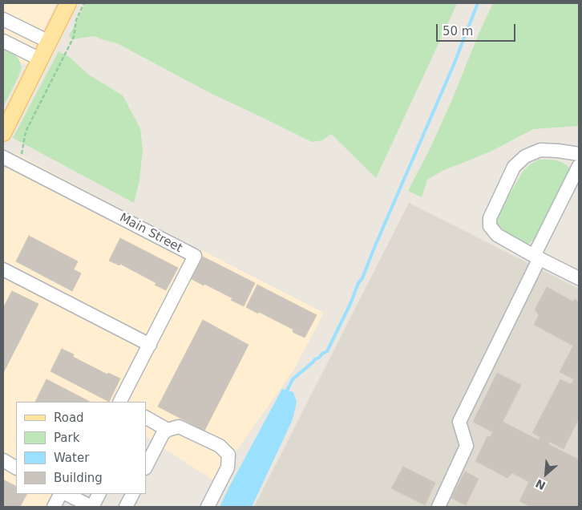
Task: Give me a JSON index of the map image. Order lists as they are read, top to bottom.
{
  "streets": {
    "street": ["Main Street"]
  },
  "legend": [
    "Road",
    "Park",
    "Water",
    "Building"
  ],
  "scale_bar": "50 m",
  "north": "bottom left"
}
